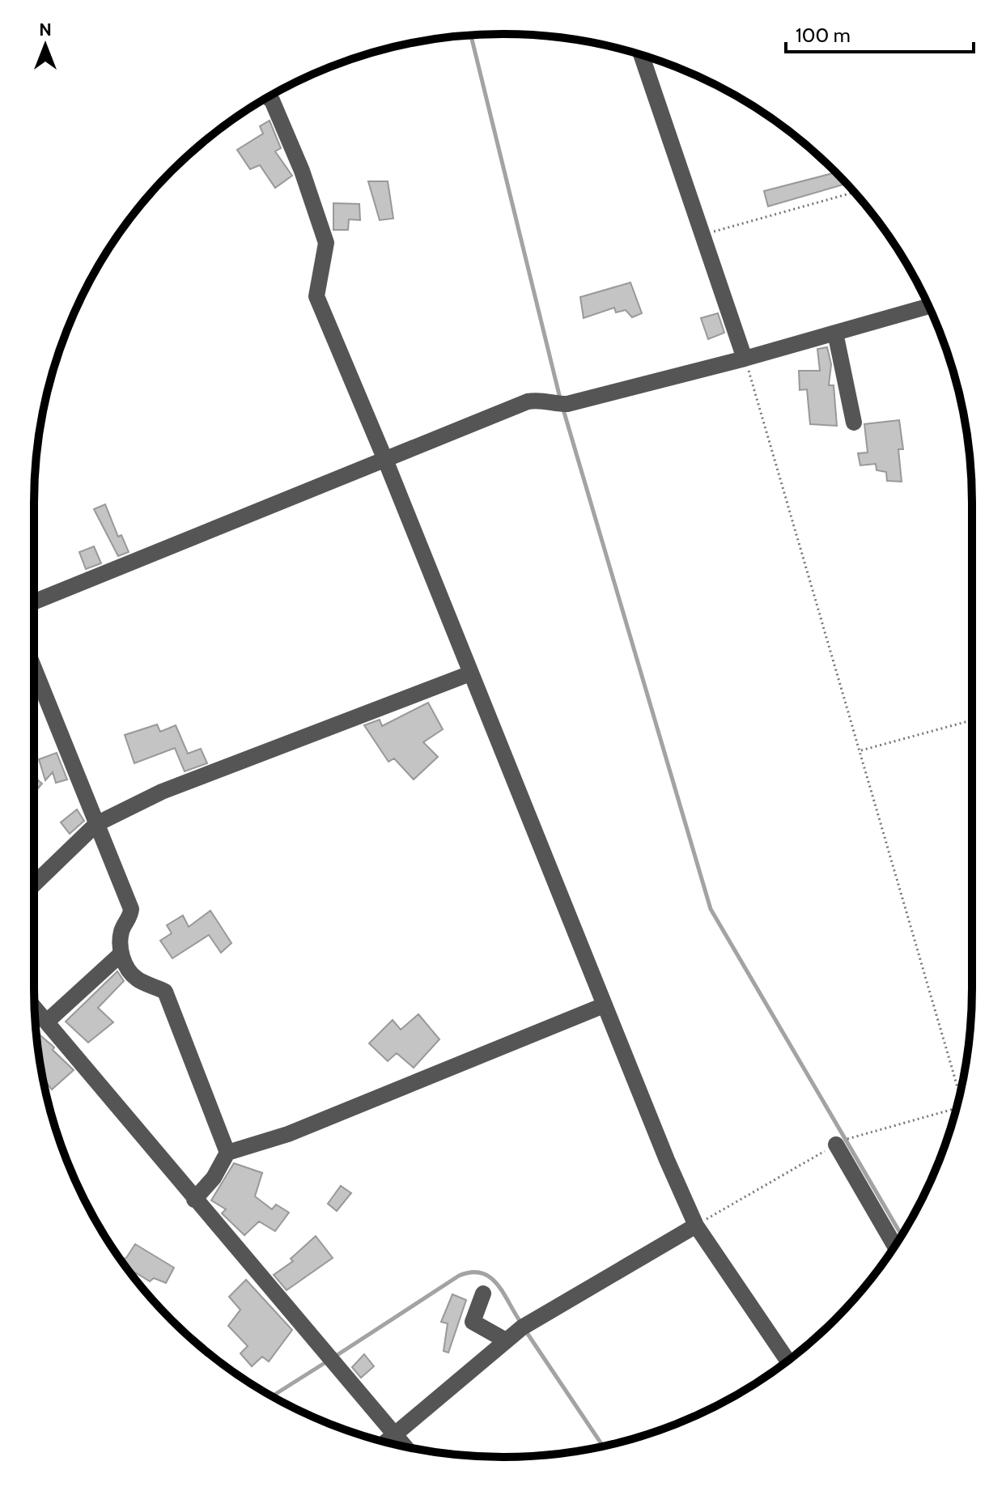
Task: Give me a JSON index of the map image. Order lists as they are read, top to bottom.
{
  "scale_bar": "100 m",
  "north": "top"
}
